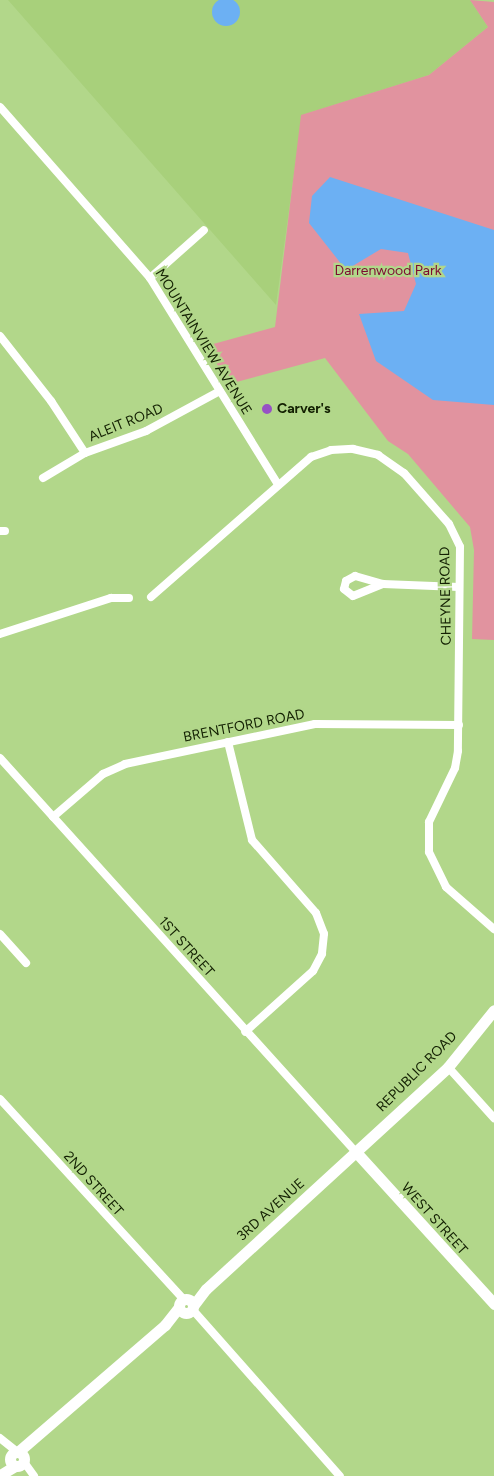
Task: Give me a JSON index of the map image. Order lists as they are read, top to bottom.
{
  "streets": {
    "main road": ["REPUBLIC ROAD", "3RD AVENUE", "WEST STREET"],
    "street": [
      "MOUNTAINVIEW AVENUE",
      "ALEIT ROAD",
      "CHEYNE ROAD",
      "BRENTFORD ROAD",
      "1ST STREET",
      "2ND STREET"
    ]
  },
  "crossings": [
    ["MOUNTAINVIEW AVENUE", "ALEIT ROAD"],
    ["MOUNTAINVIEW AVENUE", "CHEYNE ROAD"],
    ["CHEYNE ROAD", "BRENTFORD ROAD"],
    ["BRENTFORD ROAD", "1ST STREET"],
    ["1ST STREET", "REPUBLIC ROAD"],
    ["1ST STREET", "3RD AVENUE"],
    ["1ST STREET", "WEST STREET"],
    ["REPUBLIC ROAD", "3RD AVENUE"],
    ["REPUBLIC ROAD", "WEST STREET"],
    ["2ND STREET", "3RD AVENUE"],
    ["3RD AVENUE", "WEST STREET"]
  ],
  "parks": ["Darrenwood Park"],
  "places": ["Carver's"]
}
